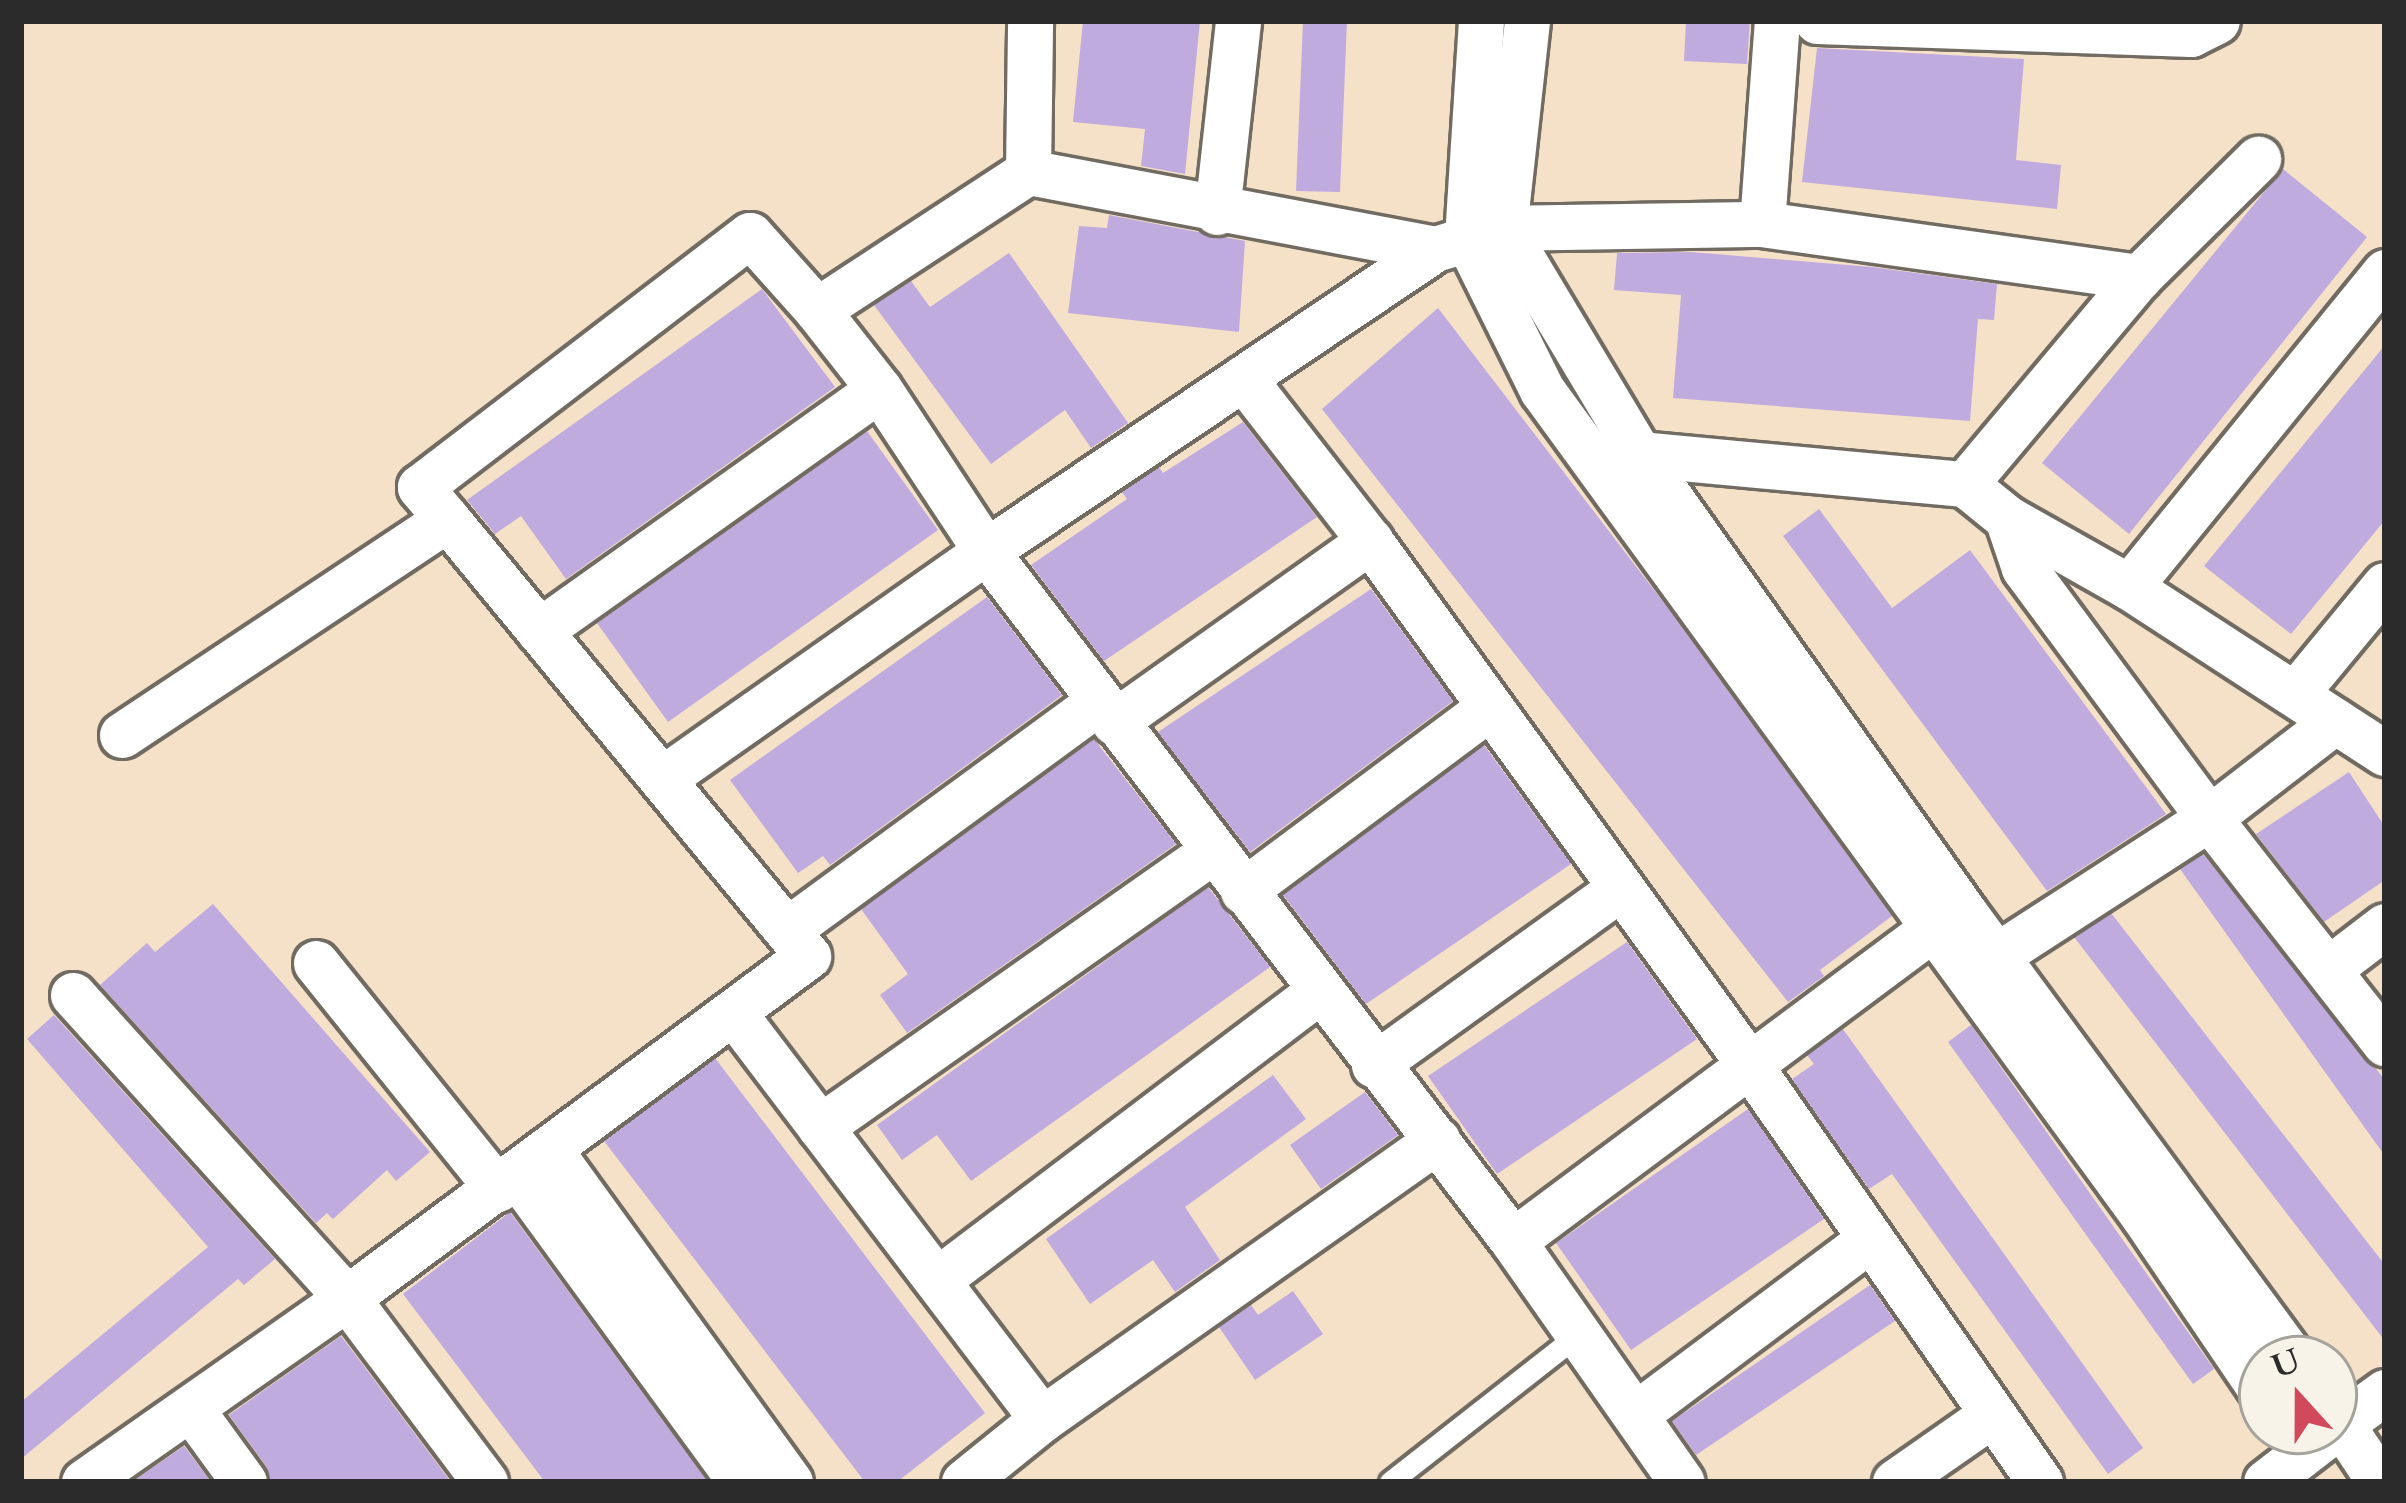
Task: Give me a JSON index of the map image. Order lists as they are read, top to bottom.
{
  "north": "top"
}
